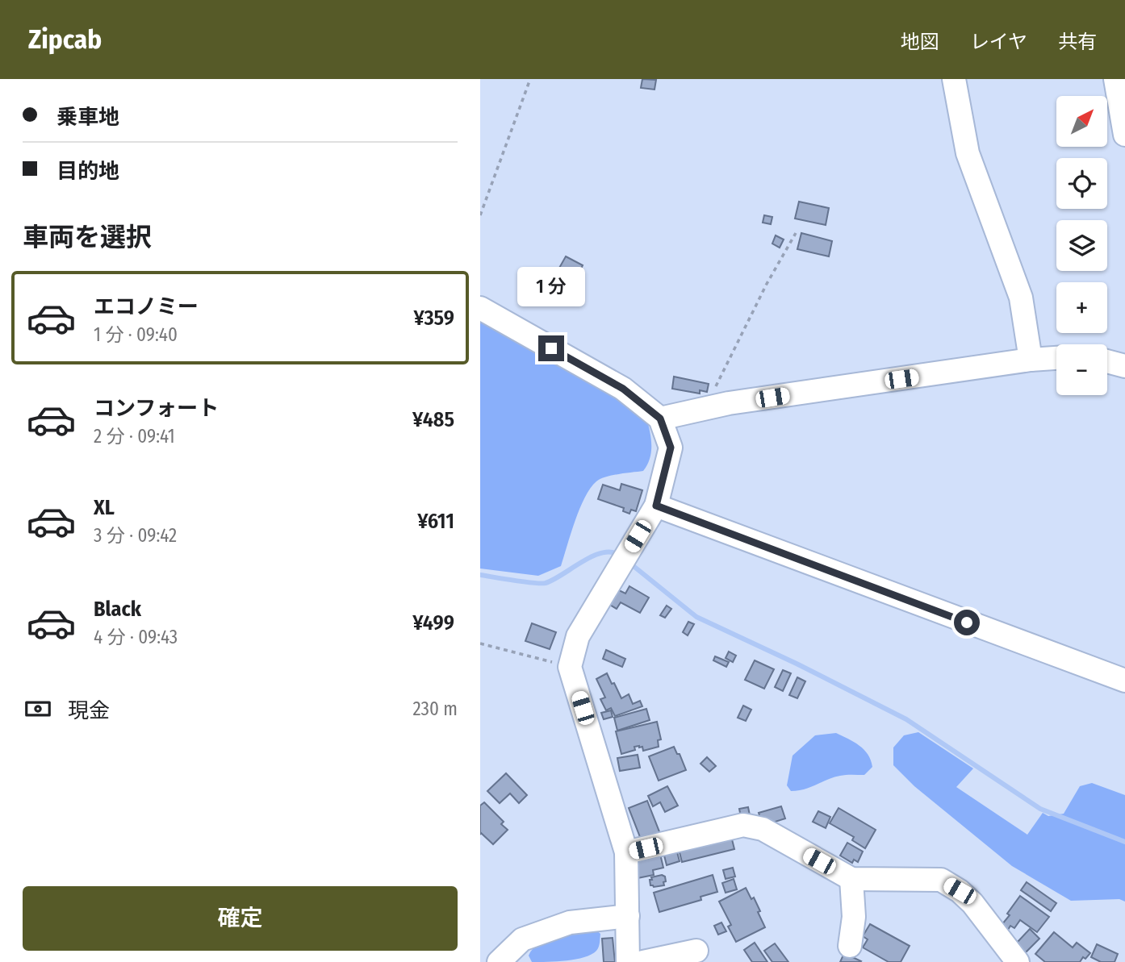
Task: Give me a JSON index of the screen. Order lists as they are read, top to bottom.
{
  "north": "top right",
  "page": {
    "header": "Zipcab",
    "nav": ["地図", "レイヤ", "共有"],
    "banner": ["乗車地", "目的地"],
    "map_buttons": ["+", "−"],
    "heading": "車両を選択",
    "bubble": "1 分",
    "list": [
      {
        "name": "エコノミー",
        "note": "1 分 · 09:40",
        "value": "¥359"
      },
      {
        "name": "コンフォート",
        "note": "2 分 · 09:41",
        "value": "¥485"
      },
      {
        "name": "XL",
        "note": "3 分 · 09:42",
        "value": "¥611"
      },
      {
        "name": "Black",
        "note": "4 分 · 09:43",
        "value": "¥499"
      }
    ],
    "pay": ["現金", "230 m"],
    "buttons": "確定"
  }
}
